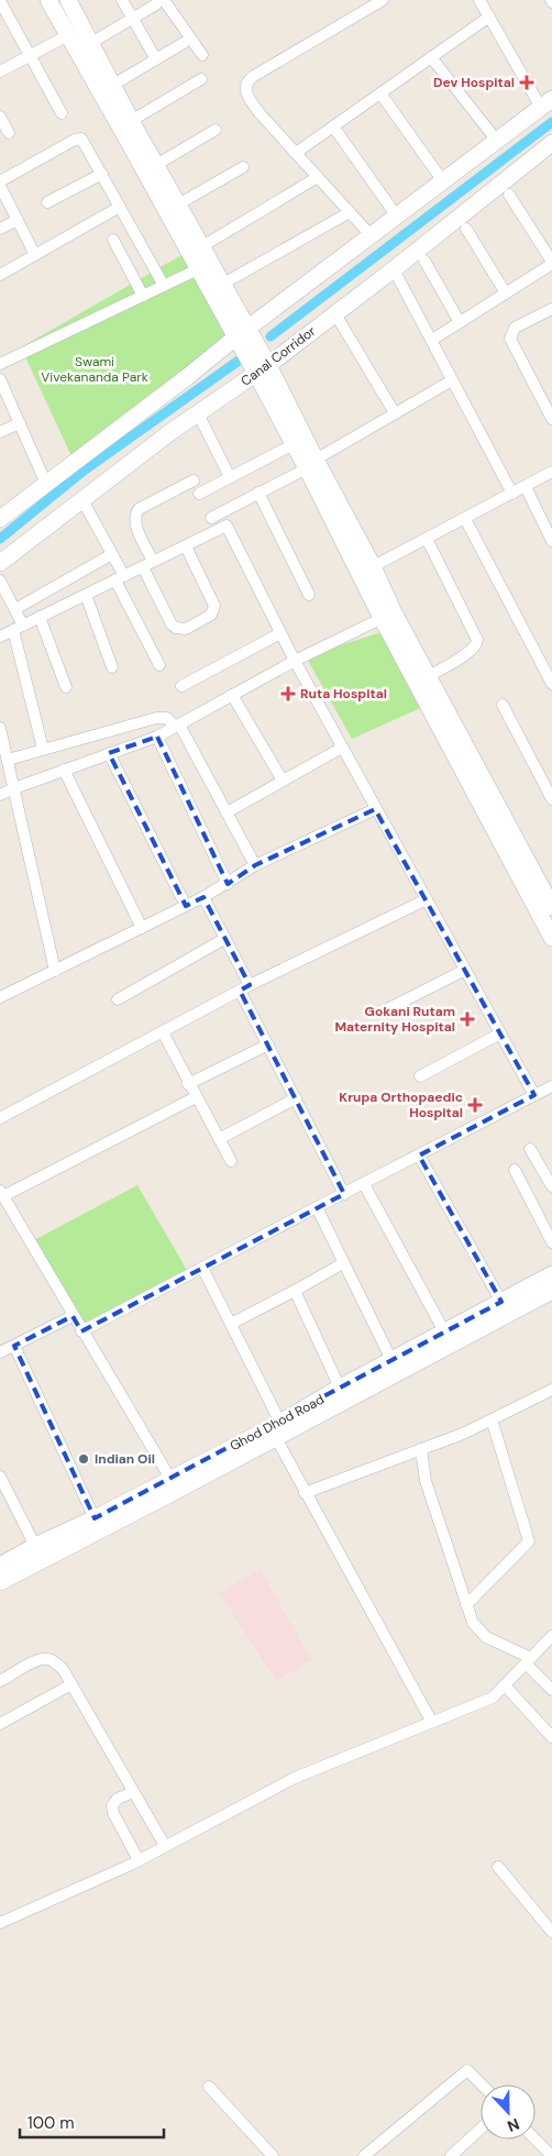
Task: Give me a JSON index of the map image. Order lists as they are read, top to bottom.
{
  "streets": {
    "street": ["Canal Corridor", "Ghod Dhod Road"]
  },
  "parks": ["Swami Vivekananda Park"],
  "places": {
    "health": [
      "Dev Hospital",
      "Ruta Hospital",
      "Gokani Rutam Maternity Hospital",
      "Krupa Orthopaedic Hospital"
    ],
    "other": ["Indian Oil"]
  },
  "scale_bar": "100 m",
  "north": "bottom"
}
